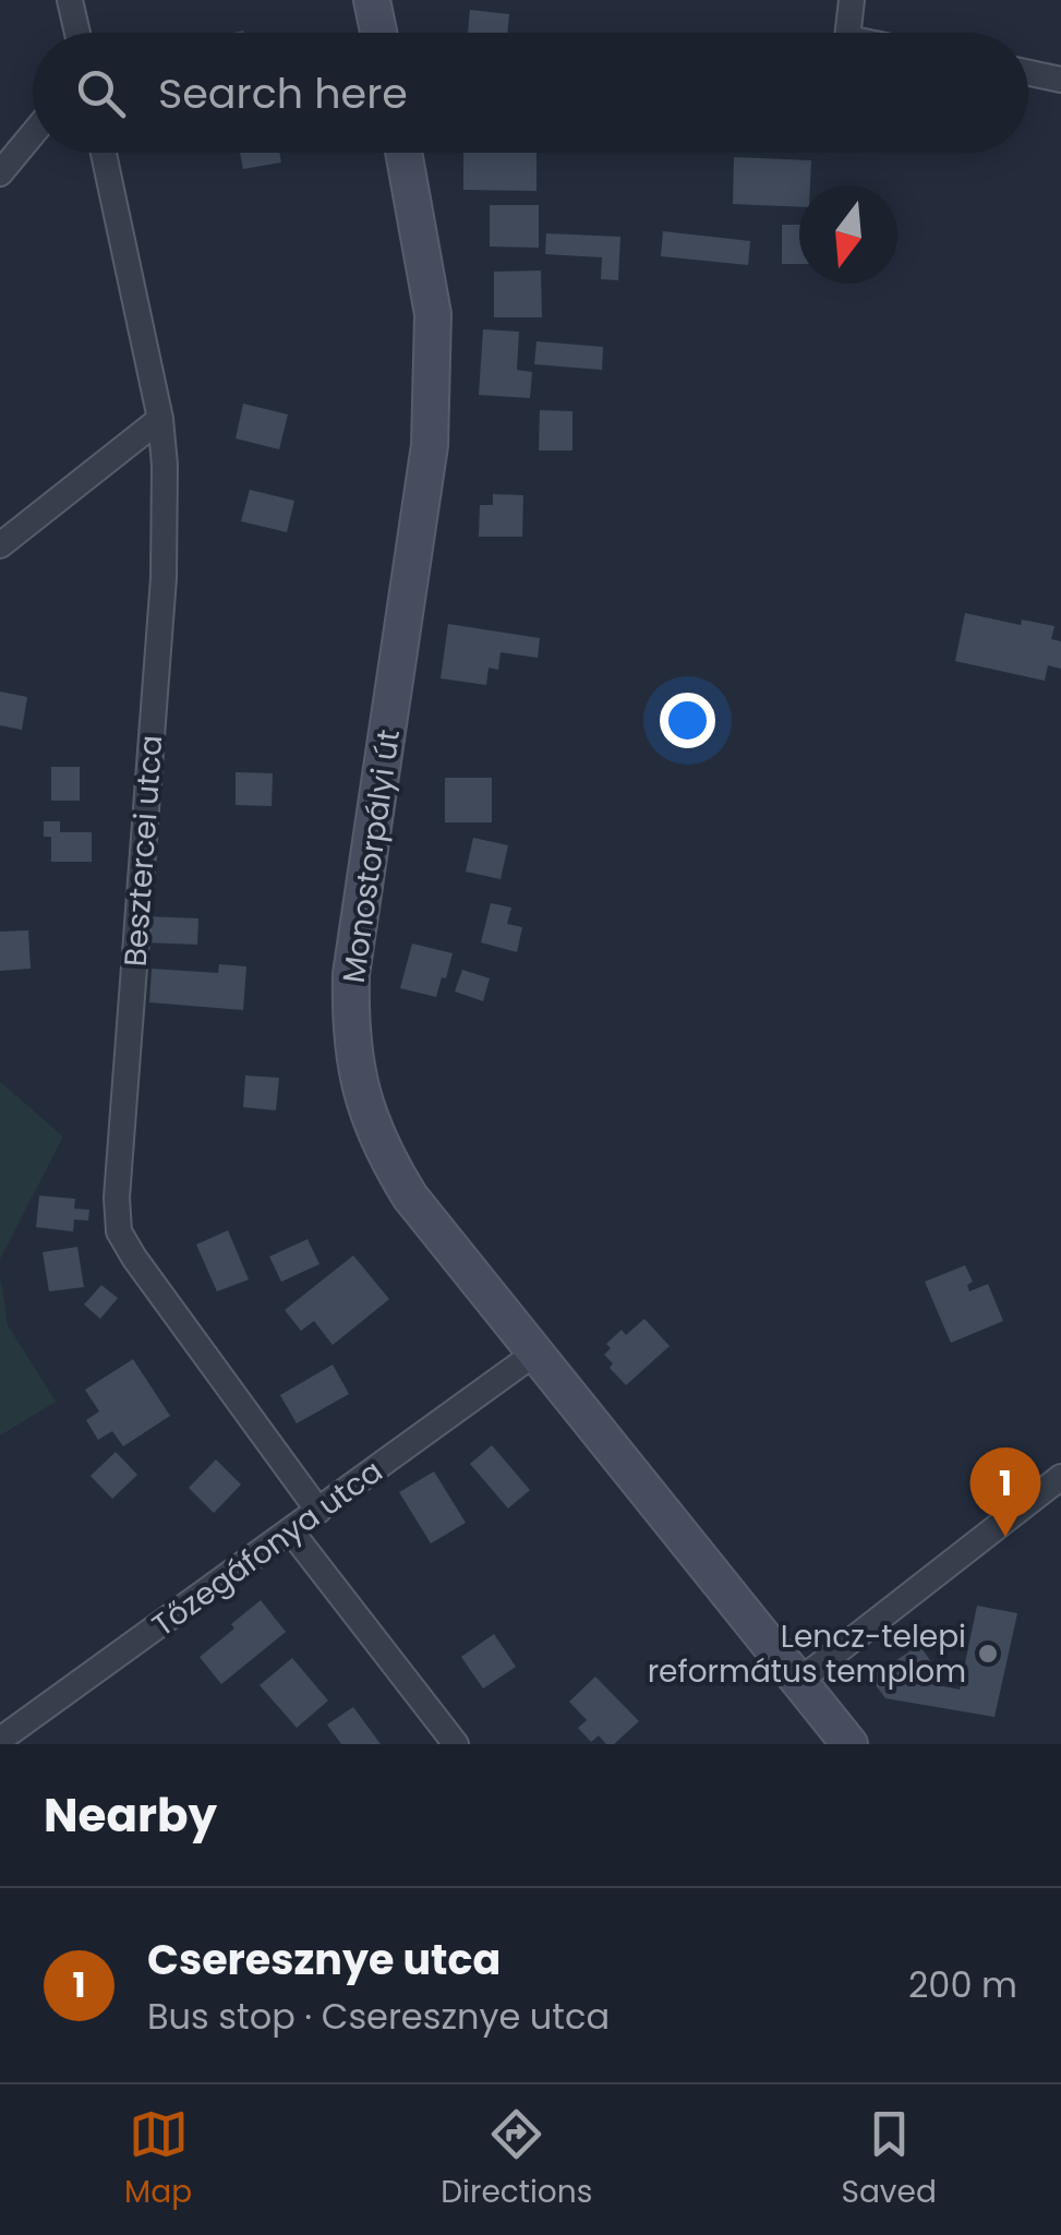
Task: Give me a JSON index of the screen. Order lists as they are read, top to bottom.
{
  "streets": {
    "street": ["Besztercei utca", "Monostorpályi út", "Tőzegáfonya utca"]
  },
  "crossings": [
    ["Besztercei utca", "Tőzegáfonya utca"],
    ["Monostorpályi út", "Tőzegáfonya utca"]
  ],
  "places": ["Lencz-telepi református templom"],
  "north": "bottom",
  "page": {
    "search": "Search here",
    "pins": "1",
    "heading": "Nearby",
    "list": [
      {
        "mark": "1",
        "name": "Cseresznye utca",
        "note": "Bus stop · Cseresznye utca",
        "value": "200 m"
      }
    ],
    "nav": ["Map", "Directions", "Saved"]
  }
}
